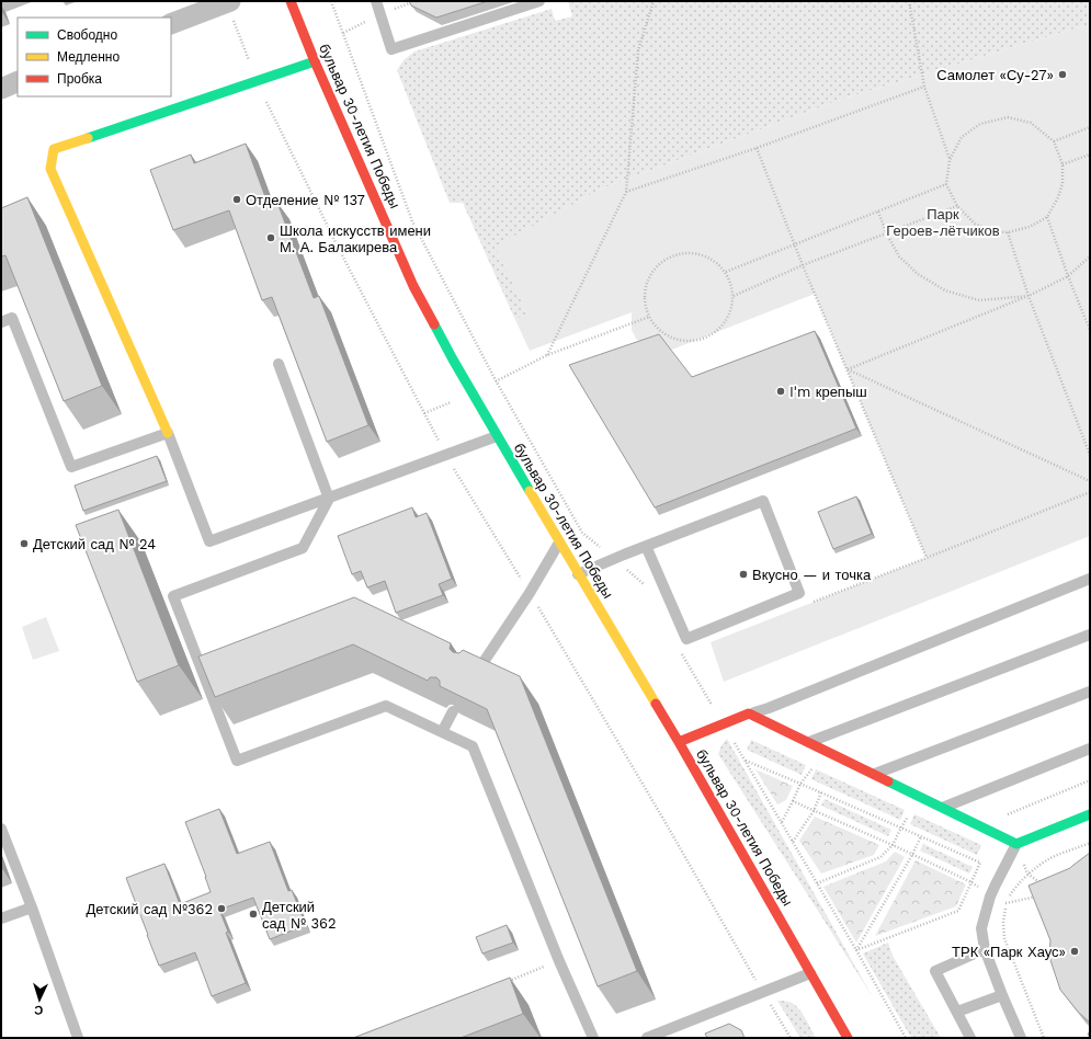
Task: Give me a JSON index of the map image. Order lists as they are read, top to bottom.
{
  "streets": {
    "main road": ["бульвар 30-летия Победы"]
  },
  "parks": ["Парк Героев-лётчиков"],
  "places": [
    "Самолет «Су-27»",
    "Отделение № 137",
    "Школа искусств имени М. А. Балакирева",
    "I'm крепыш",
    "Детский сад № 24",
    "Вкусно — и точка",
    "Детский сад №362",
    "Детский сад № 362",
    "ТРК «Парк Хаус»"
  ],
  "legend": ["Свободно", "Медленно", "Пробка"],
  "north": "bottom"
}
